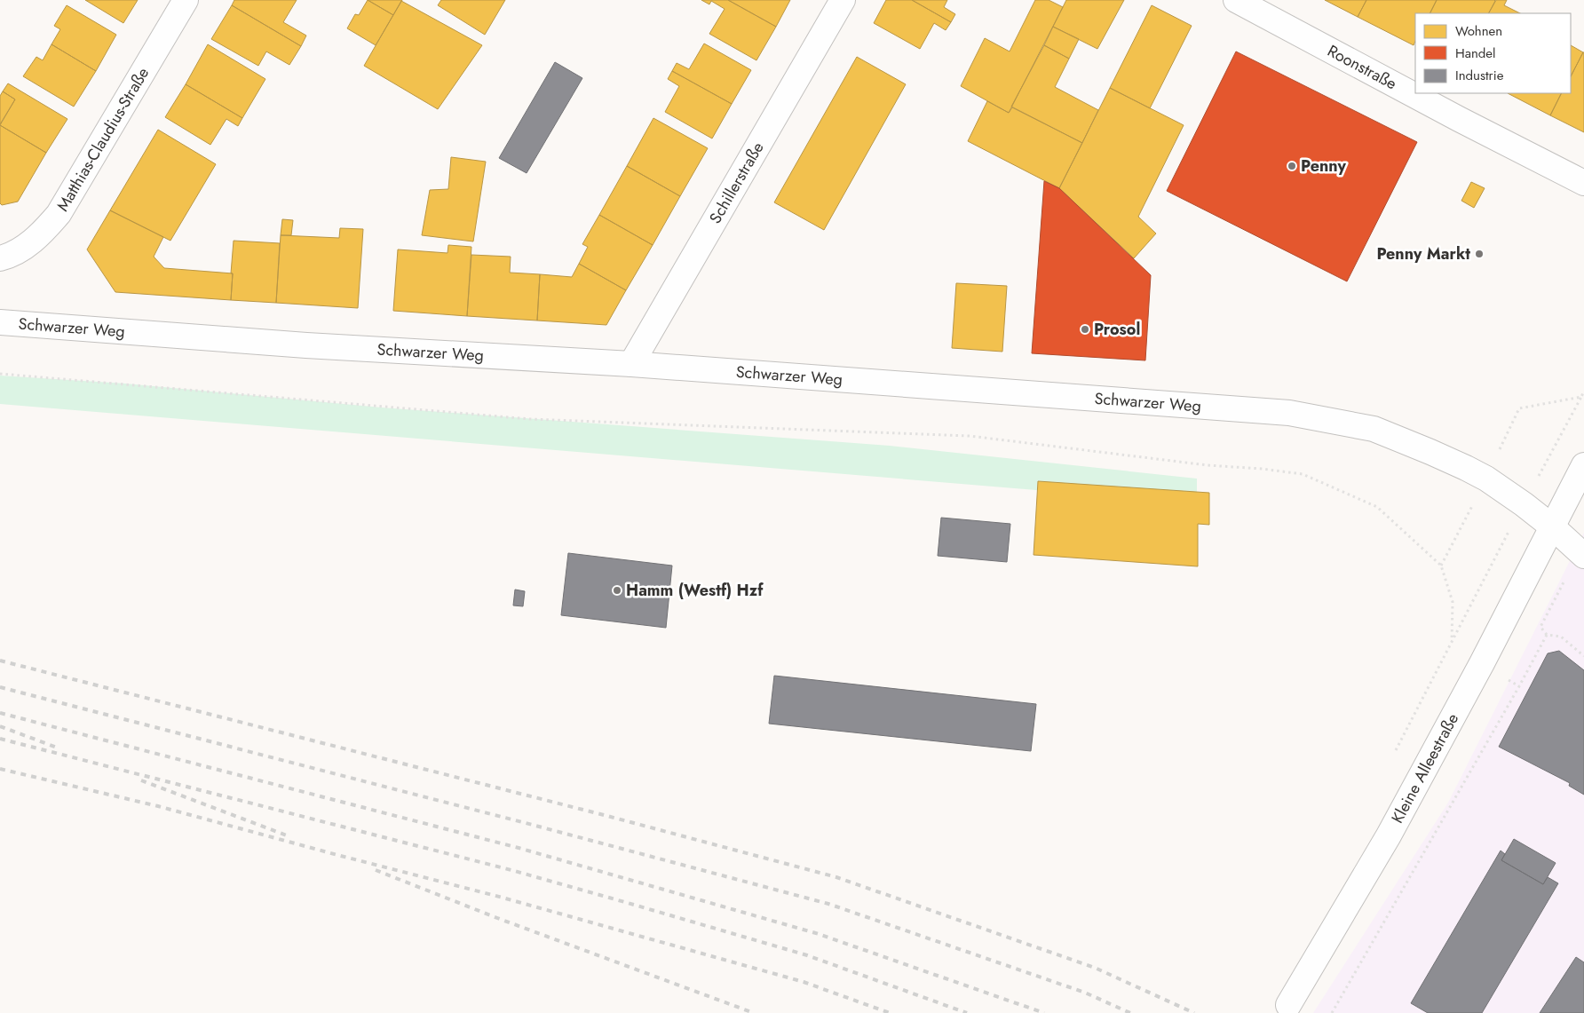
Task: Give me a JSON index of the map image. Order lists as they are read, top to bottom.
{
  "streets": {
    "street": [
      "Roonstraße",
      "Matthias-Claudius-Straße",
      "Schillerstraße",
      "Schwarzer Weg",
      "Kleine Alleestraße"
    ]
  },
  "crossings": [
    ["Schillerstraße", "Schwarzer Weg"],
    ["Schwarzer Weg", "Kleine Alleestraße"]
  ],
  "places": [
    "Penny",
    "Penny Markt",
    "Prosol",
    "Hamm (Westf) Hzf"
  ],
  "legend": ["Wohnen", "Handel", "Industrie"]
}
